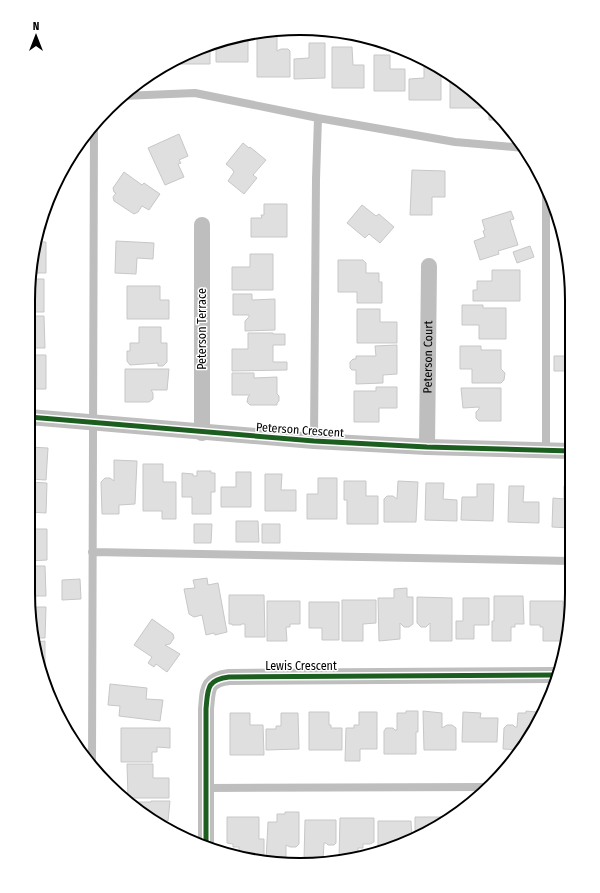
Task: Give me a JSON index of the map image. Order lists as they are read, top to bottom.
{
  "streets": {
    "street": [
      "Peterson Terrace",
      "Peterson Court",
      "Peterson Crescent",
      "Lewis Crescent"
    ]
  },
  "crossings": [
    ["Peterson Terrace", "Peterson Crescent"],
    ["Peterson Court", "Peterson Crescent"]
  ],
  "north": "top"
}
